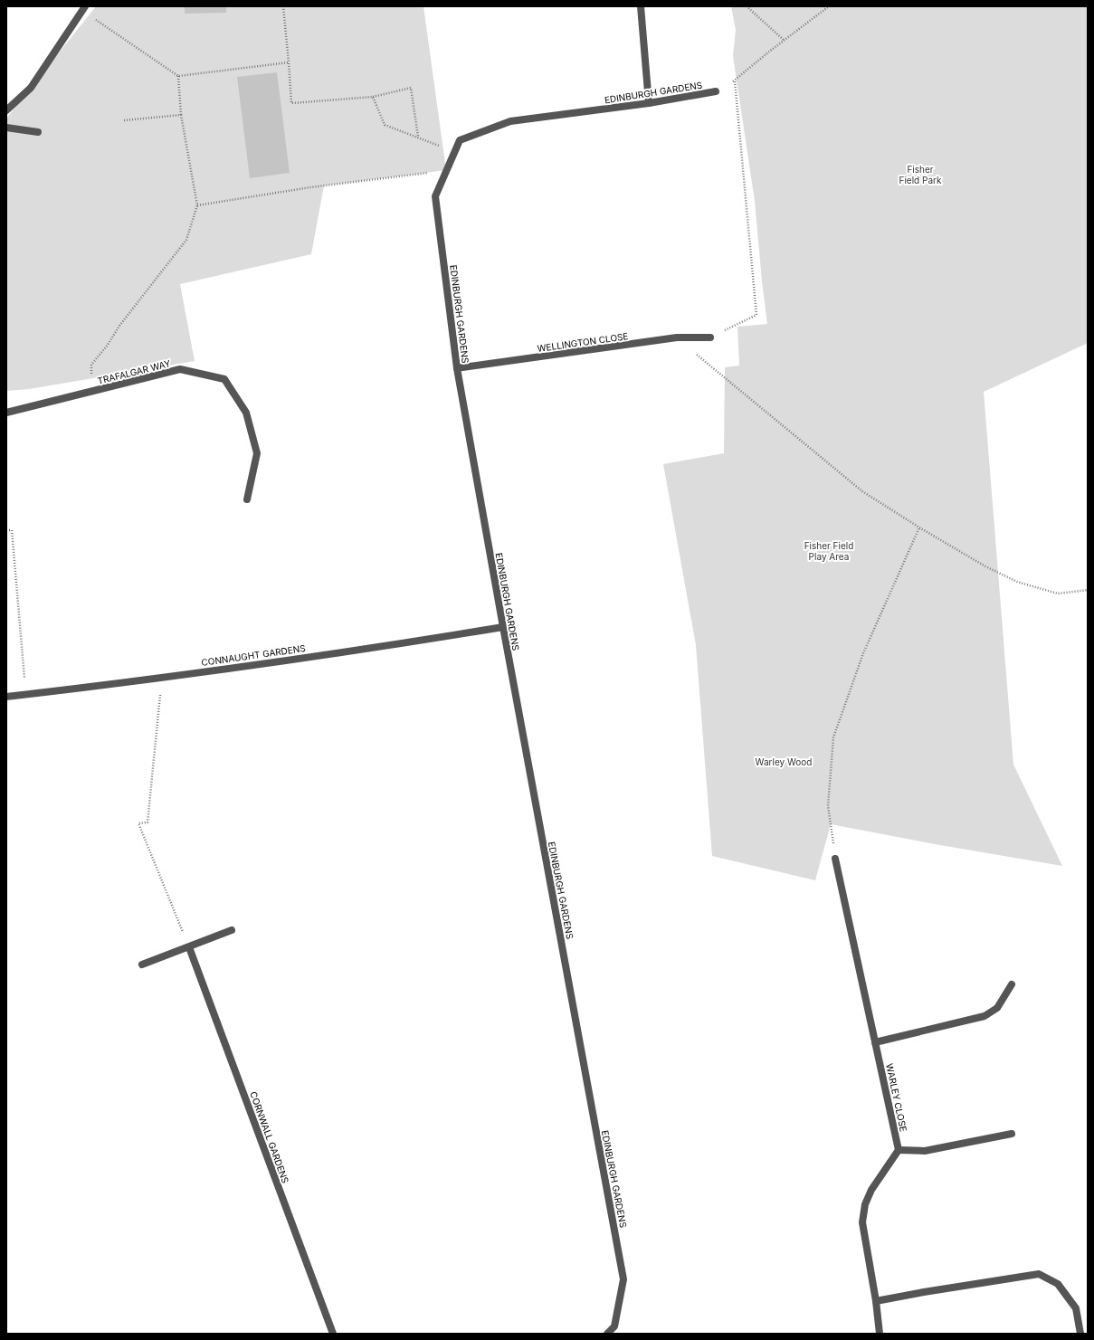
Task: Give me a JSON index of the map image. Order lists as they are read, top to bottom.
{
  "streets": {
    "street": [
      "EDINBURGH GARDENS",
      "WELLINGTON CLOSE",
      "TRAFALGAR WAY",
      "CONNAUGHT GARDENS",
      "WARLEY CLOSE",
      "CORNWALL GARDENS"
    ]
  },
  "crossings": [
    ["EDINBURGH GARDENS", "WELLINGTON CLOSE"],
    ["EDINBURGH GARDENS", "CONNAUGHT GARDENS"]
  ],
  "parks": ["Fisher Field Park", "Fisher Field Play Area", "Warley Wood"]
}
